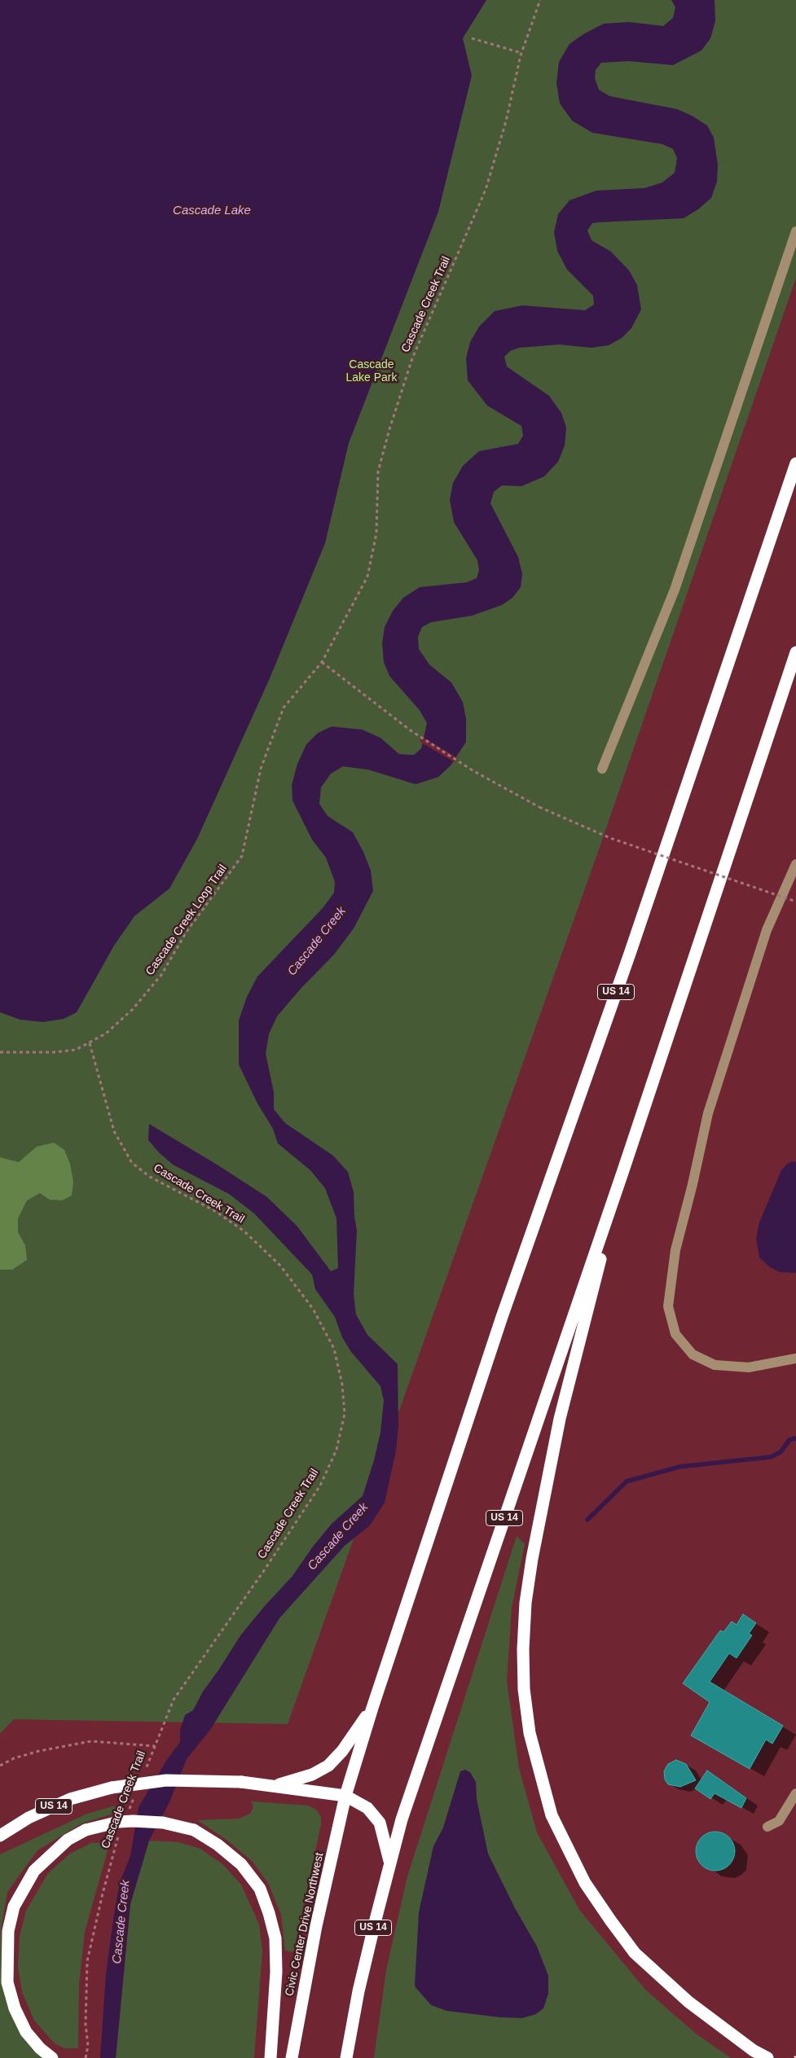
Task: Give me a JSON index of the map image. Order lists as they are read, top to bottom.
{
  "streets": {
    "highway": ["US 14", "Civic Center Drive Northwest"],
    "path": ["Cascade Creek Trail", "Cascade Creek Loop Trail"]
  },
  "crossings": [
    ["Cascade Creek Trail", "Cascade Creek Loop Trail"],
    ["US 14", "Civic Center Drive Northwest"]
  ],
  "water": ["Cascade Lake", "Cascade Creek"],
  "parks": ["Cascade Lake Park"]
}
